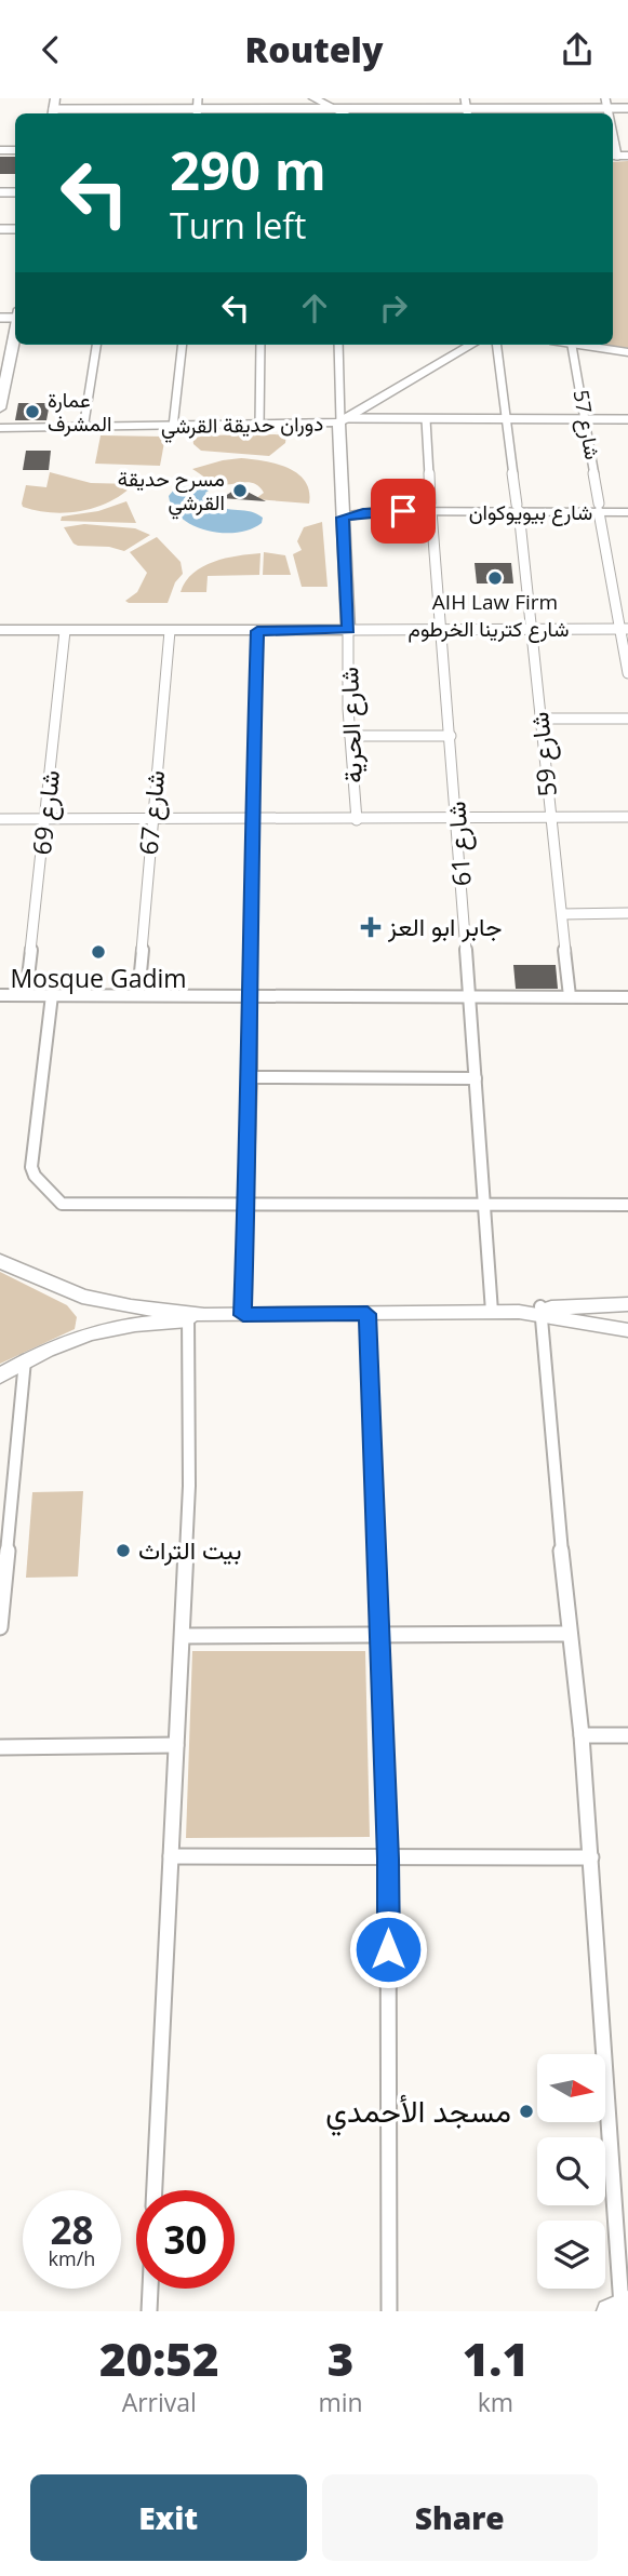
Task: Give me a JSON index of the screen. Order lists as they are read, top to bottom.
{
  "streets": {
    "main road": ["دوران حديقة القرشي", "شارع بيويوكوان"],
    "street": [
      "شارع 57",
      "شارع كترينا الخرطوم",
      "شارع الحرية",
      "شارع 59",
      "شارع 69",
      "شارع 67",
      "شارع 61"
    ]
  },
  "crossings": [
    ["دوران حديقة القرشي", "شارع بيويوكوان"],
    ["دوران حديقة القرشي", "شارع كترينا الخرطوم"],
    ["دوران حديقة القرشي", "شارع الحرية"],
    ["شارع 57", "شارع بيويوكوان"],
    ["شارع 57", "شارع كترينا الخرطوم"],
    ["شارع بيويوكوان", "شارع 59"],
    ["شارع بيويوكوان", "شارع 61"],
    ["شارع كترينا الخرطوم", "شارع الحرية"],
    ["شارع كترينا الخرطوم", "شارع 59"],
    ["شارع كترينا الخرطوم", "شارع 61"]
  ],
  "places": {
    "other": [
      "عمارة المشرف",
      "مسرح حديقة القرشي",
      "AIH Law Firm",
      "Mosque Gadim",
      "بيت التراث",
      "مسجد الأحمدي"
    ],
    "health": ["جابر ابو العز"]
  },
  "north": "right",
  "page": {
    "header": "Routely",
    "turn": ["290 m", "Turn left"],
    "speed": "28 km/h",
    "limit": "30",
    "eta": [
      "20:52",
      "Arrival",
      "3",
      "min",
      "1.1",
      "km"
    ],
    "buttons": ["Exit", "Share"]
  }
}
